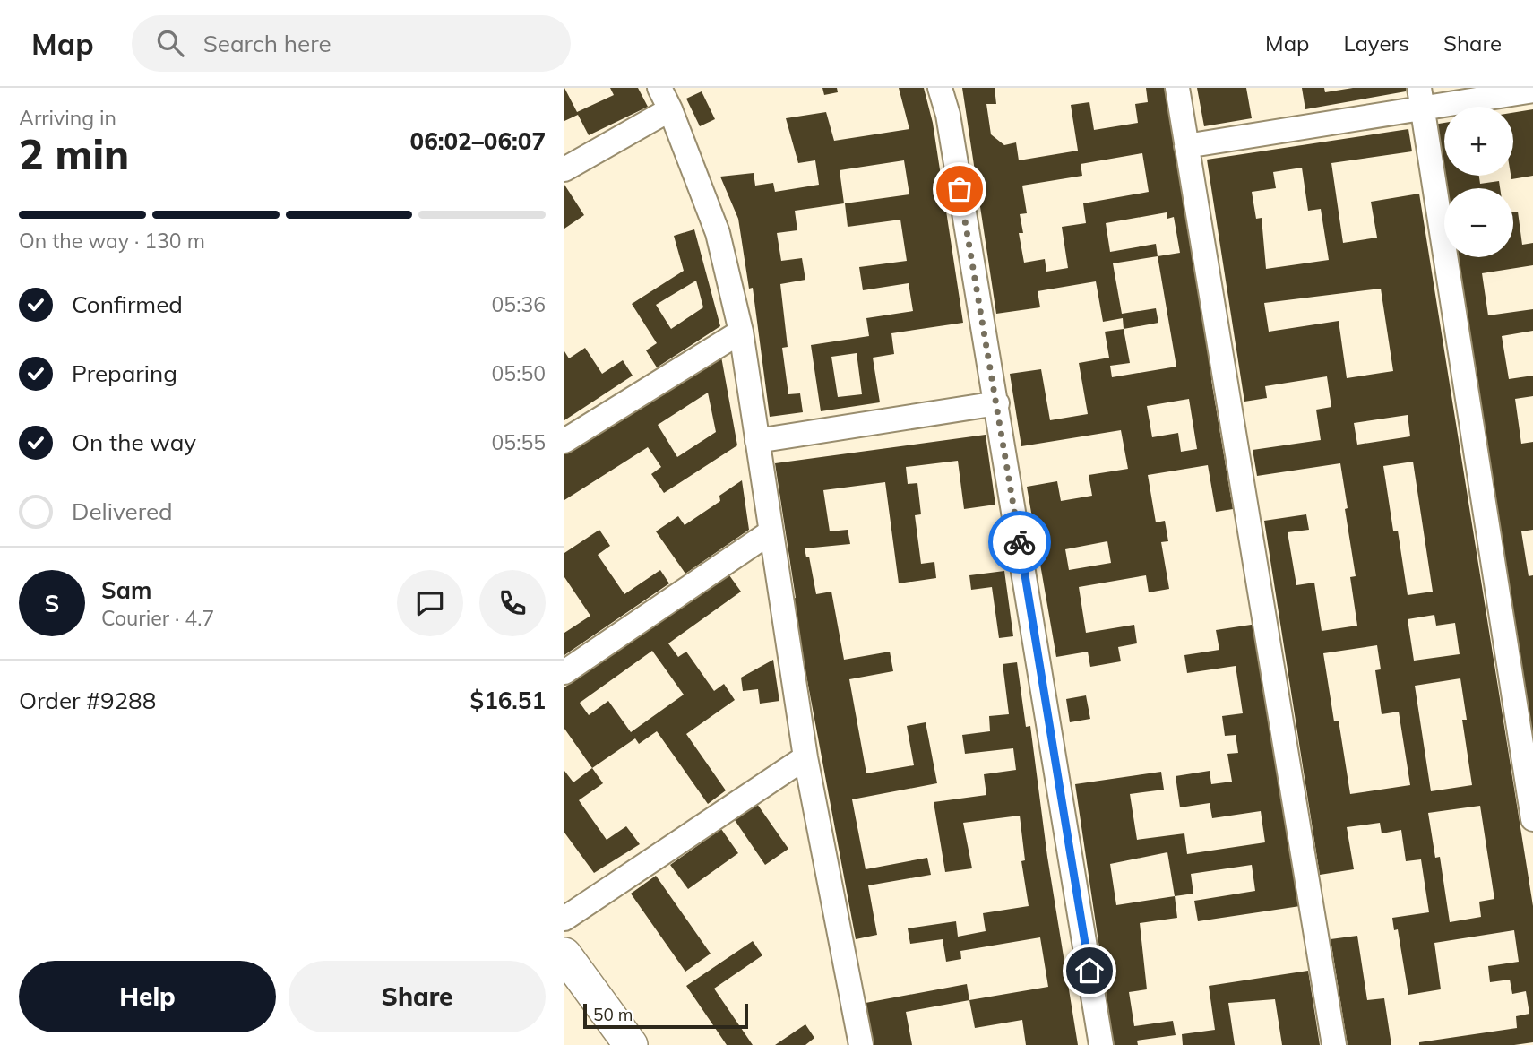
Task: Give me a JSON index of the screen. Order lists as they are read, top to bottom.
{
  "scale_bar": "50 m",
  "page": {
    "header": "Map",
    "search": "Search here",
    "nav": ["Map", "Layers", "Share"],
    "heading": ["2 min", "Arriving in", "06:02–06:07"],
    "panel": [
      "Sam",
      "Courier · 4.7",
      "Order #9288",
      "$16.51"
    ],
    "map_buttons": ["+", "−"],
    "bar": "On the way · 130 m",
    "list": [
      ["Confirmed", "05:36"],
      ["Preparing", "05:50"],
      ["On the way", "05:55"],
      "Delivered"
    ],
    "round": "S",
    "buttons": ["Help", "Share"],
    "scale": "50 m"
  }
}
